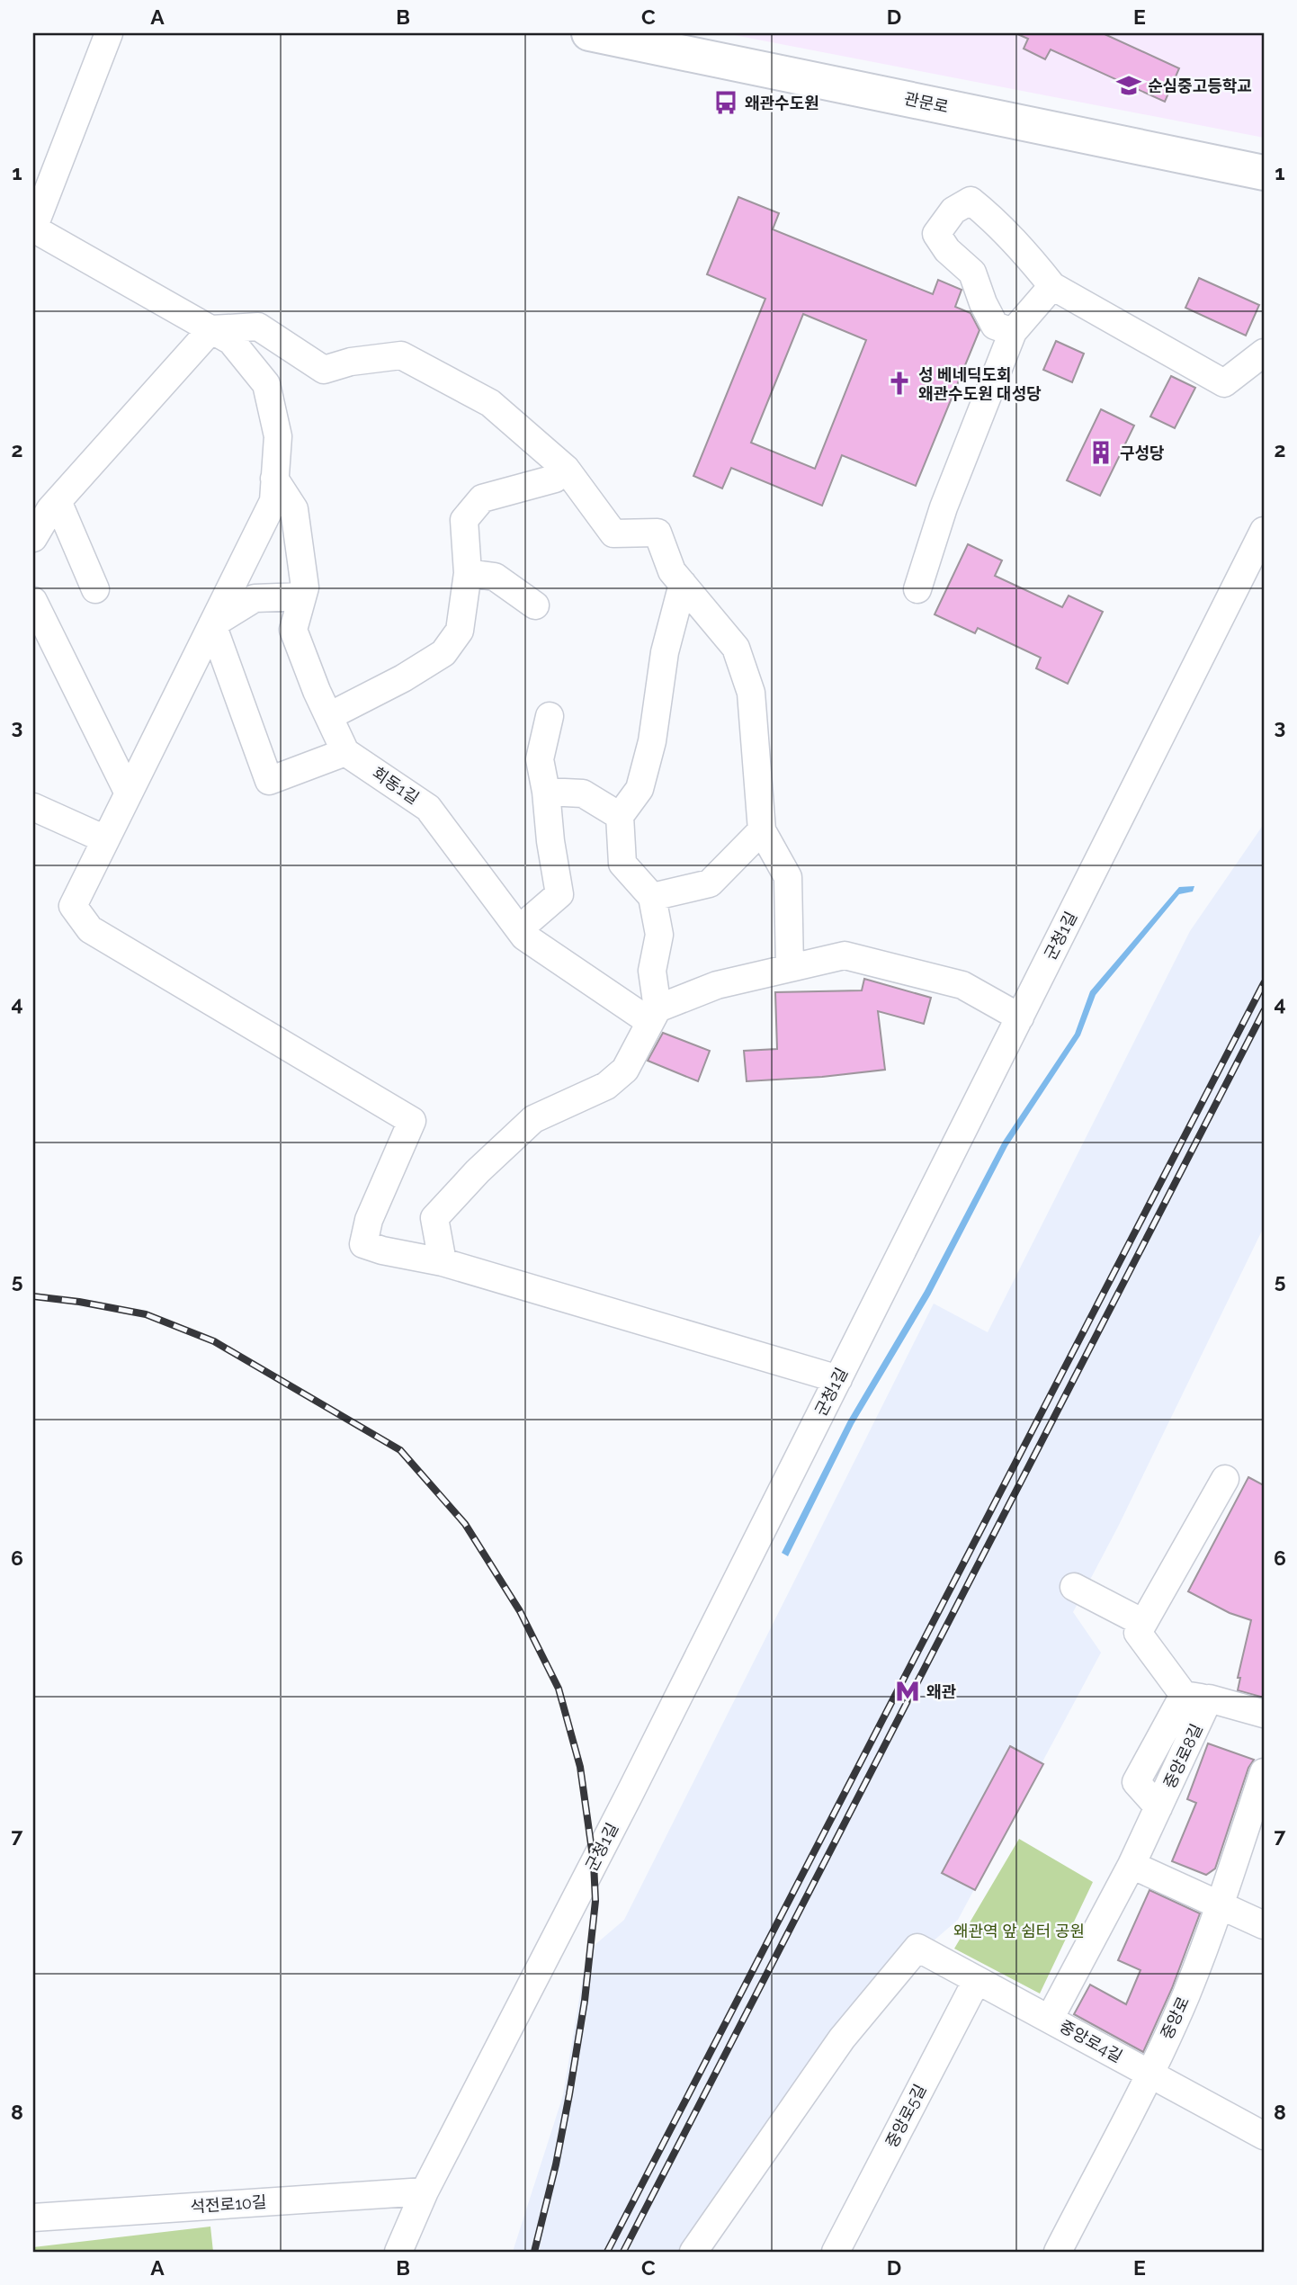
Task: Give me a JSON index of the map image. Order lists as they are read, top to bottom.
{
  "streets": {
    "main road": ["관문로"],
    "street": [
      "회동1길",
      "군청1길",
      "중앙로8길",
      "중앙로",
      "중앙로4길",
      "중앙로5길",
      "석전로10길"
    ]
  },
  "crossings": [
    ["군청1길", "석전로10길"],
    ["중앙로8길", "중앙로4길"],
    ["중앙로", "중앙로4길"],
    ["중앙로4길", "중앙로5길"]
  ],
  "parks": ["왜관역 앞 쉼터 공원"],
  "places": {
    "school or university": ["순심중고등학교"],
    "bus stop": ["왜관수도원"],
    "church": ["성 베네딕도회 왜관수도원 대성당"],
    "building": ["구성당"],
    "metro station": ["왜관"]
  },
  "grid": {
    "columns": [
      "A",
      "B",
      "C",
      "D",
      "E"
    ],
    "rows": [
      "1",
      "2",
      "3",
      "4",
      "5",
      "6",
      "7",
      "8"
    ]
  }
}
